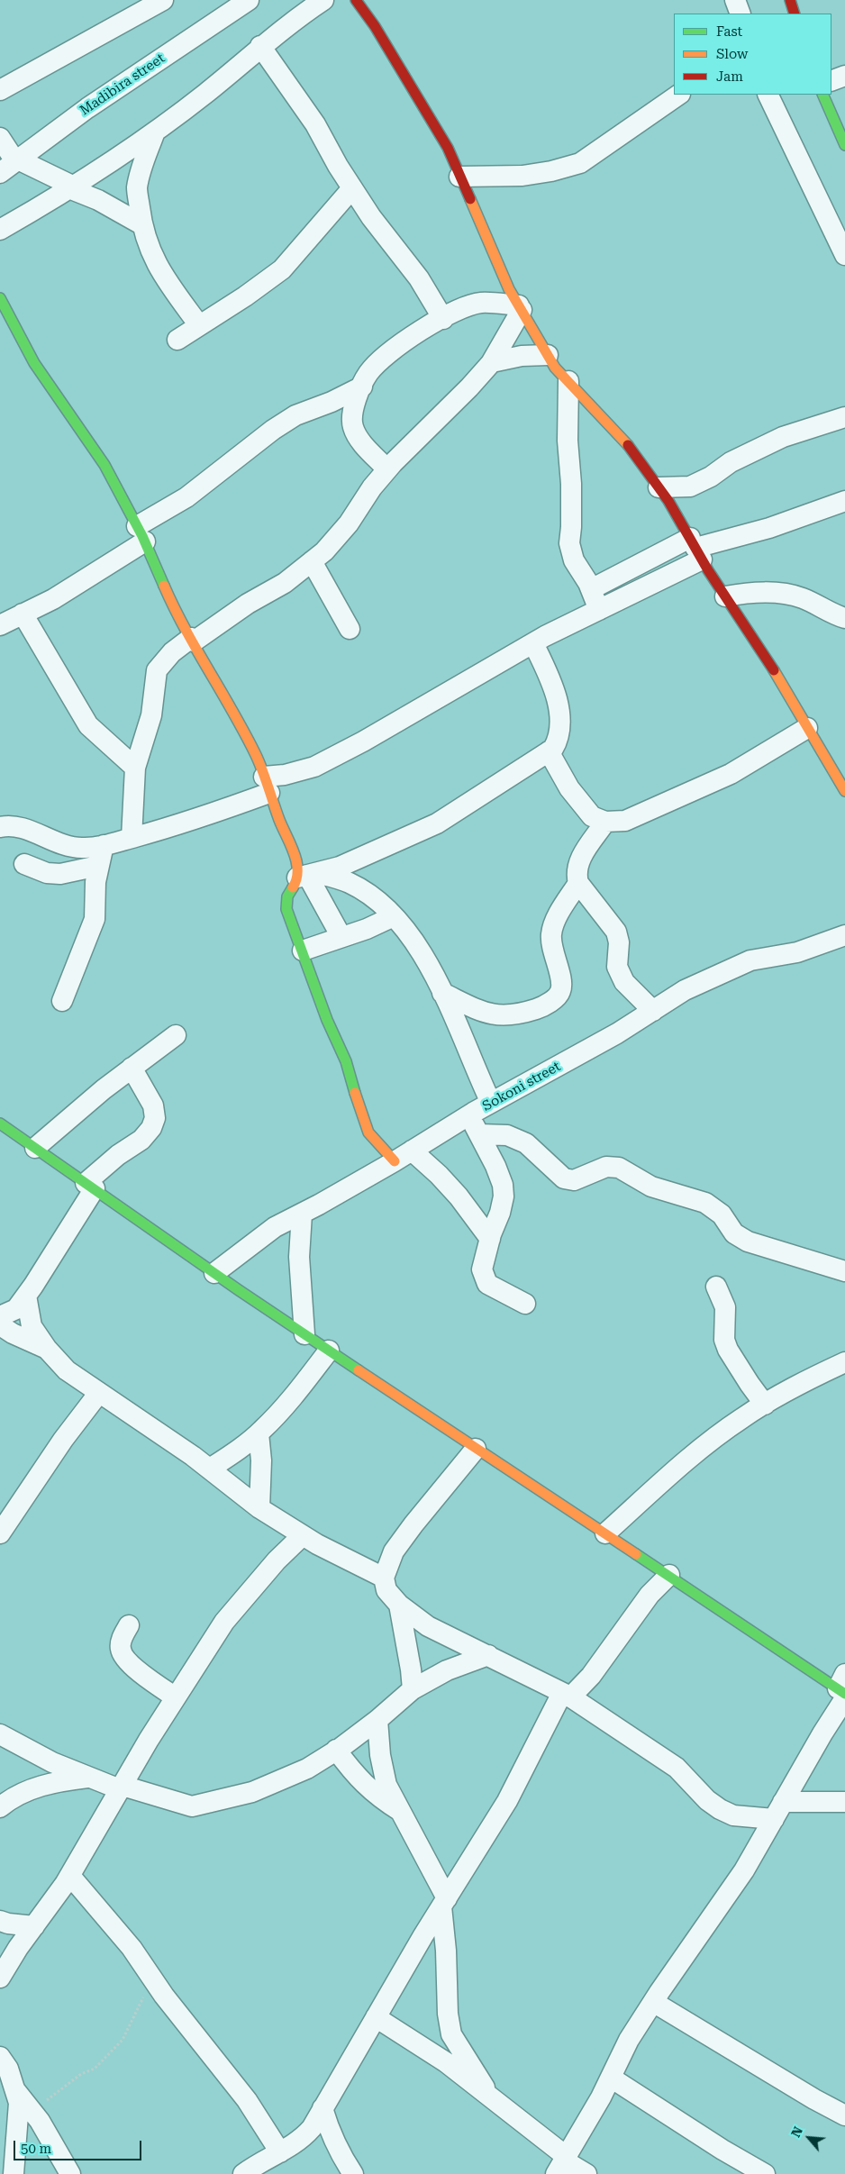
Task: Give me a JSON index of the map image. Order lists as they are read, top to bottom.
{
  "streets": {
    "street": ["Madibira street", "Sokoni street"]
  },
  "legend": ["Fast", "Slow", "Jam"],
  "scale_bar": "50 m",
  "north": "top left"
}
